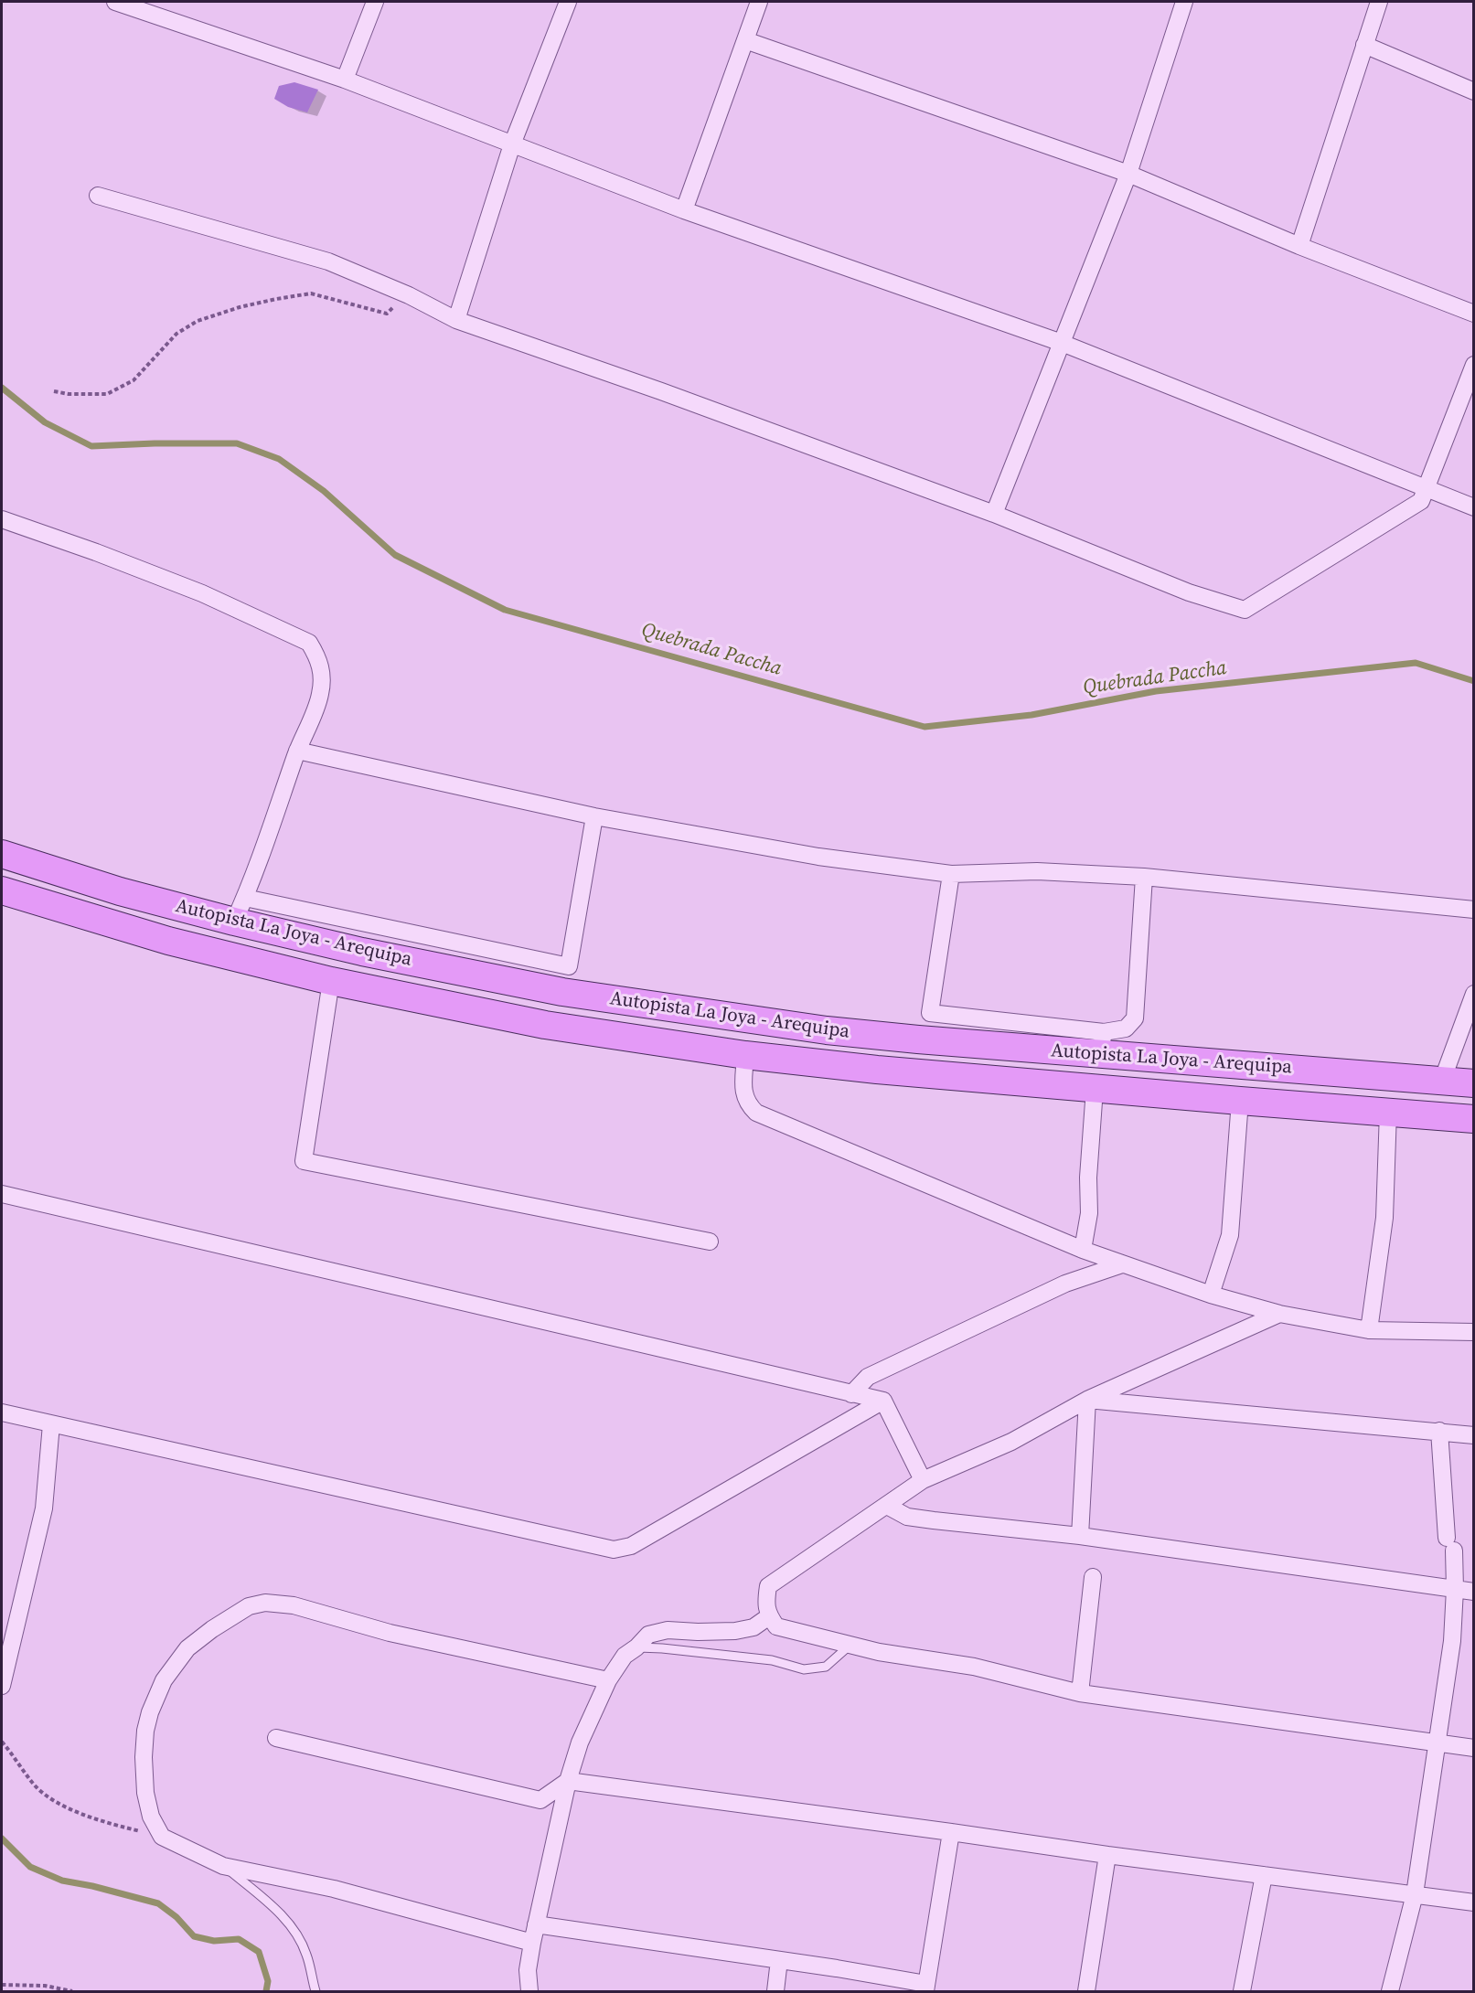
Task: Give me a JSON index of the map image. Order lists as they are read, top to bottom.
{
  "streets": {
    "main road": ["Autopista La Joya - Arequipa"]
  },
  "water": ["Quebrada Paccha"]
}
